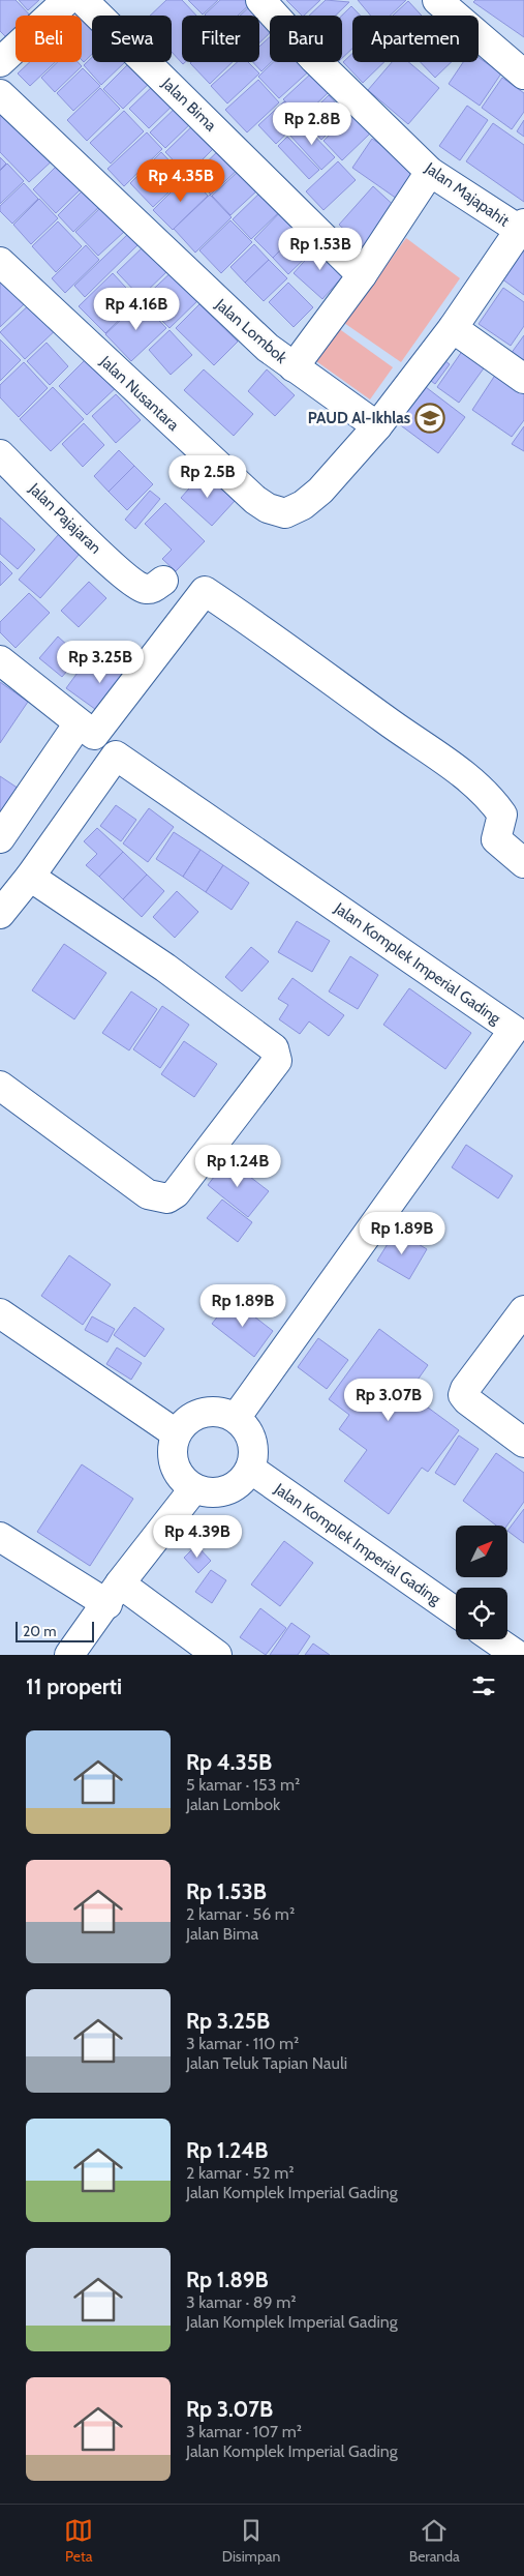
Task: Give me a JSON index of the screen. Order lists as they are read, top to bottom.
{
  "streets": {
    "street": [
      "Jalan Bima",
      "Jalan Majapahit",
      "Jalan Lombok",
      "Jalan Nusantara",
      "Jalan Pajajaran",
      "Jalan Komplek Imperial Gading"
    ]
  },
  "crossings": [
    ["Jalan Lombok", "Jalan Nusantara"]
  ],
  "places": {
    "school or university": ["PAUD Al-Ikhlas"]
  },
  "scale_bar": "20 m",
  "north": "top right",
  "page": {
    "chip": [
      "Beli",
      "Sewa",
      "Filter",
      "Baru",
      "Apartemen"
    ],
    "price": [
      "Rp 2.8B",
      "Rp 4.35B",
      "Rp 1.53B",
      "Rp 4.16B",
      "Rp 2.5B",
      "Rp 3.25B",
      "Rp 1.24B",
      "Rp 1.89B",
      "Rp 1.89B",
      "Rp 3.07B",
      "Rp 4.39B"
    ],
    "scale": "20 m",
    "heading": "11 properti",
    "list": [
      {
        "name": "Rp 4.35B",
        "note": "5 kamar · 153 m² · Jalan Lombok"
      },
      {
        "name": "Rp 1.53B",
        "note": "2 kamar · 56 m² · Jalan Bima"
      },
      {
        "name": "Rp 3.25B",
        "note": "3 kamar · 110 m² · Jalan Teluk Tapian Nauli"
      },
      {
        "name": "Rp 1.24B",
        "note": "2 kamar · 52 m² · Jalan Komplek Imperial Gading"
      },
      {
        "name": "Rp 1.89B",
        "note": "3 kamar · 89 m² · Jalan Komplek Imperial Gading"
      },
      {
        "name": "Rp 3.07B",
        "note": "3 kamar · 107 m² · Jalan Komplek Imperial Gading"
      }
    ],
    "tabs": ["Peta", "Disimpan", "Beranda"]
  }
}
